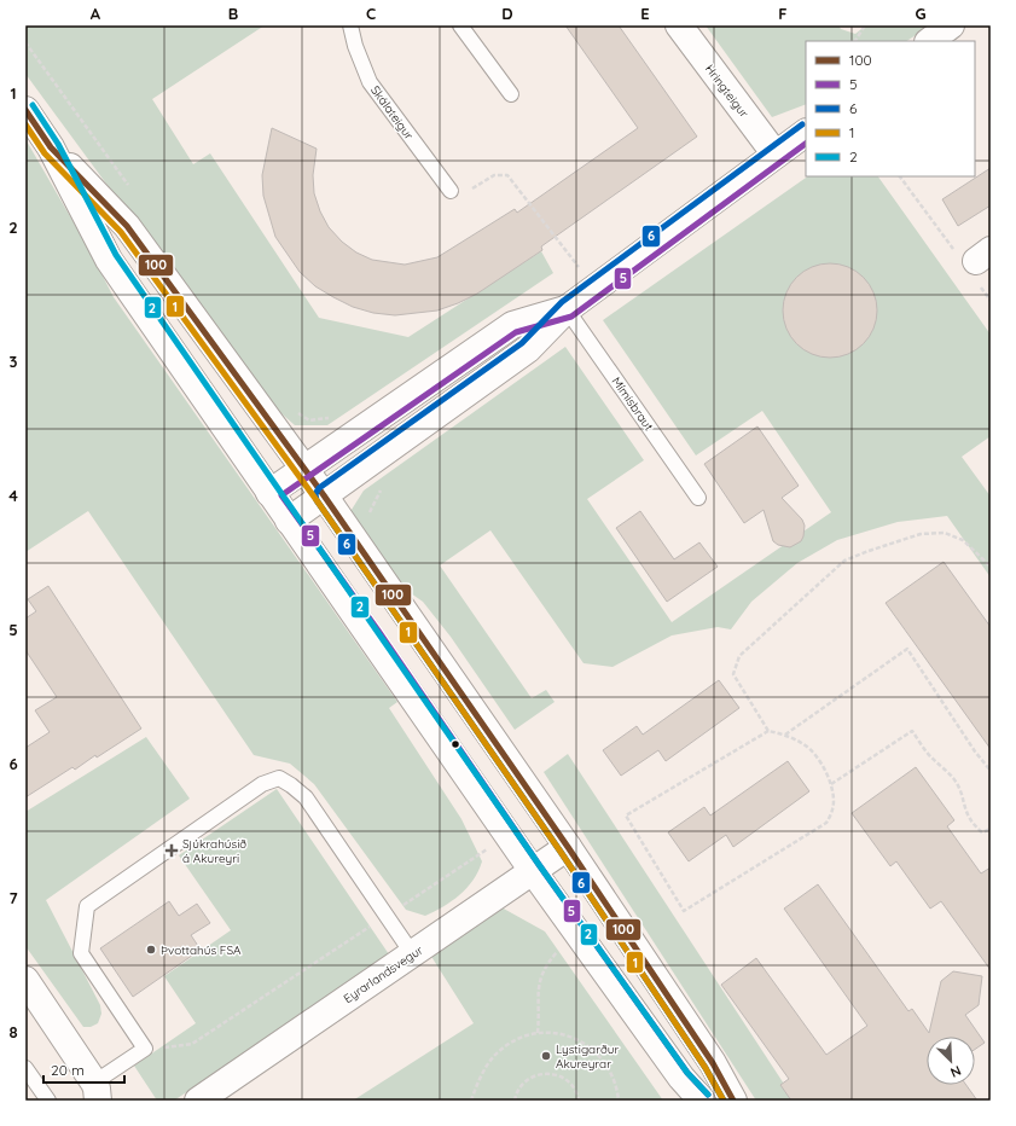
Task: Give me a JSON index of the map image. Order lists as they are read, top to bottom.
{
  "streets": {
    "street": ["Hringteigur", "Eyrarlandsvegur"],
    "lane": ["Skálateigur", "Mímisbraut"]
  },
  "places": {
    "health": ["Sjúkrahúsið á Akureyri"],
    "other": ["Þvottahús FSA", "Lystigarður Akureyrar"]
  },
  "lines": [
    "transit line 2",
    "transit line 100",
    "transit line 6",
    "transit line 1",
    "transit line 5"
  ],
  "legend": [
    "100",
    "5",
    "6",
    "1",
    "2"
  ],
  "scale_bar": "20 m",
  "north": "bottom right",
  "grid": {
    "columns": [
      "A",
      "B",
      "C",
      "D",
      "E",
      "F",
      "G"
    ],
    "rows": [
      "1",
      "2",
      "3",
      "4",
      "5",
      "6",
      "7",
      "8"
    ]
  }
}
